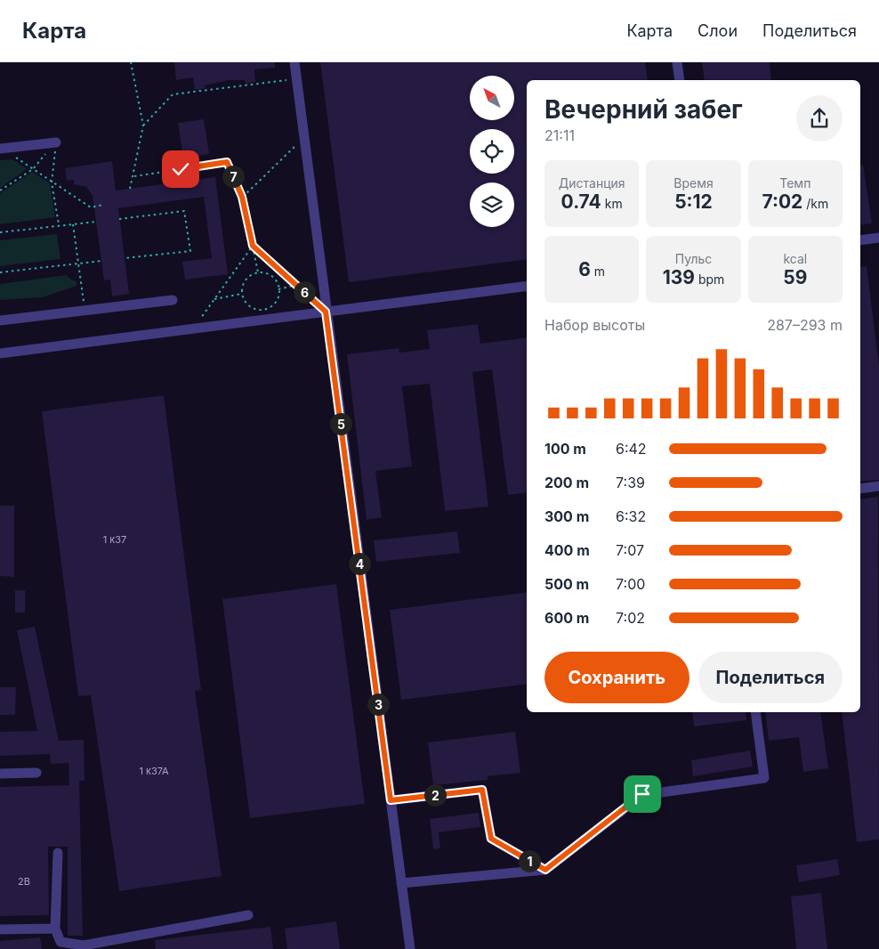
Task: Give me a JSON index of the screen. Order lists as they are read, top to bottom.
{
  "house_numbers": ["1 к37", "1 к37А", "2В"],
  "north": "top left",
  "page": {
    "header": "Карта",
    "nav": ["Карта", "Слои", "Поделиться"],
    "heading": ["Вечерний забег", "21:11"],
    "stats": [
      ["Дистанция", "0.74 km"],
      ["Время", "5:12"],
      ["Темп", "7:02 /km"],
      ["6 m"],
      ["Пульс", "139 bpm"],
      ["kcal", "59"]
    ],
    "pins": [
      "7",
      "6",
      "5",
      "4",
      "3",
      "2",
      "1"
    ],
    "chart": ["Набор высоты", "287–293 m"],
    "list": [
      {
        "name": "100 m",
        "note": "6:42"
      },
      {
        "name": "200 m",
        "note": "7:39"
      },
      {
        "name": "300 m",
        "note": "6:32"
      },
      {
        "name": "400 m",
        "note": "7:07"
      },
      {
        "name": "500 m",
        "note": "7:00"
      },
      {
        "name": "600 m",
        "note": "7:02"
      }
    ],
    "buttons": ["Сохранить", "Поделиться"]
  }
}
